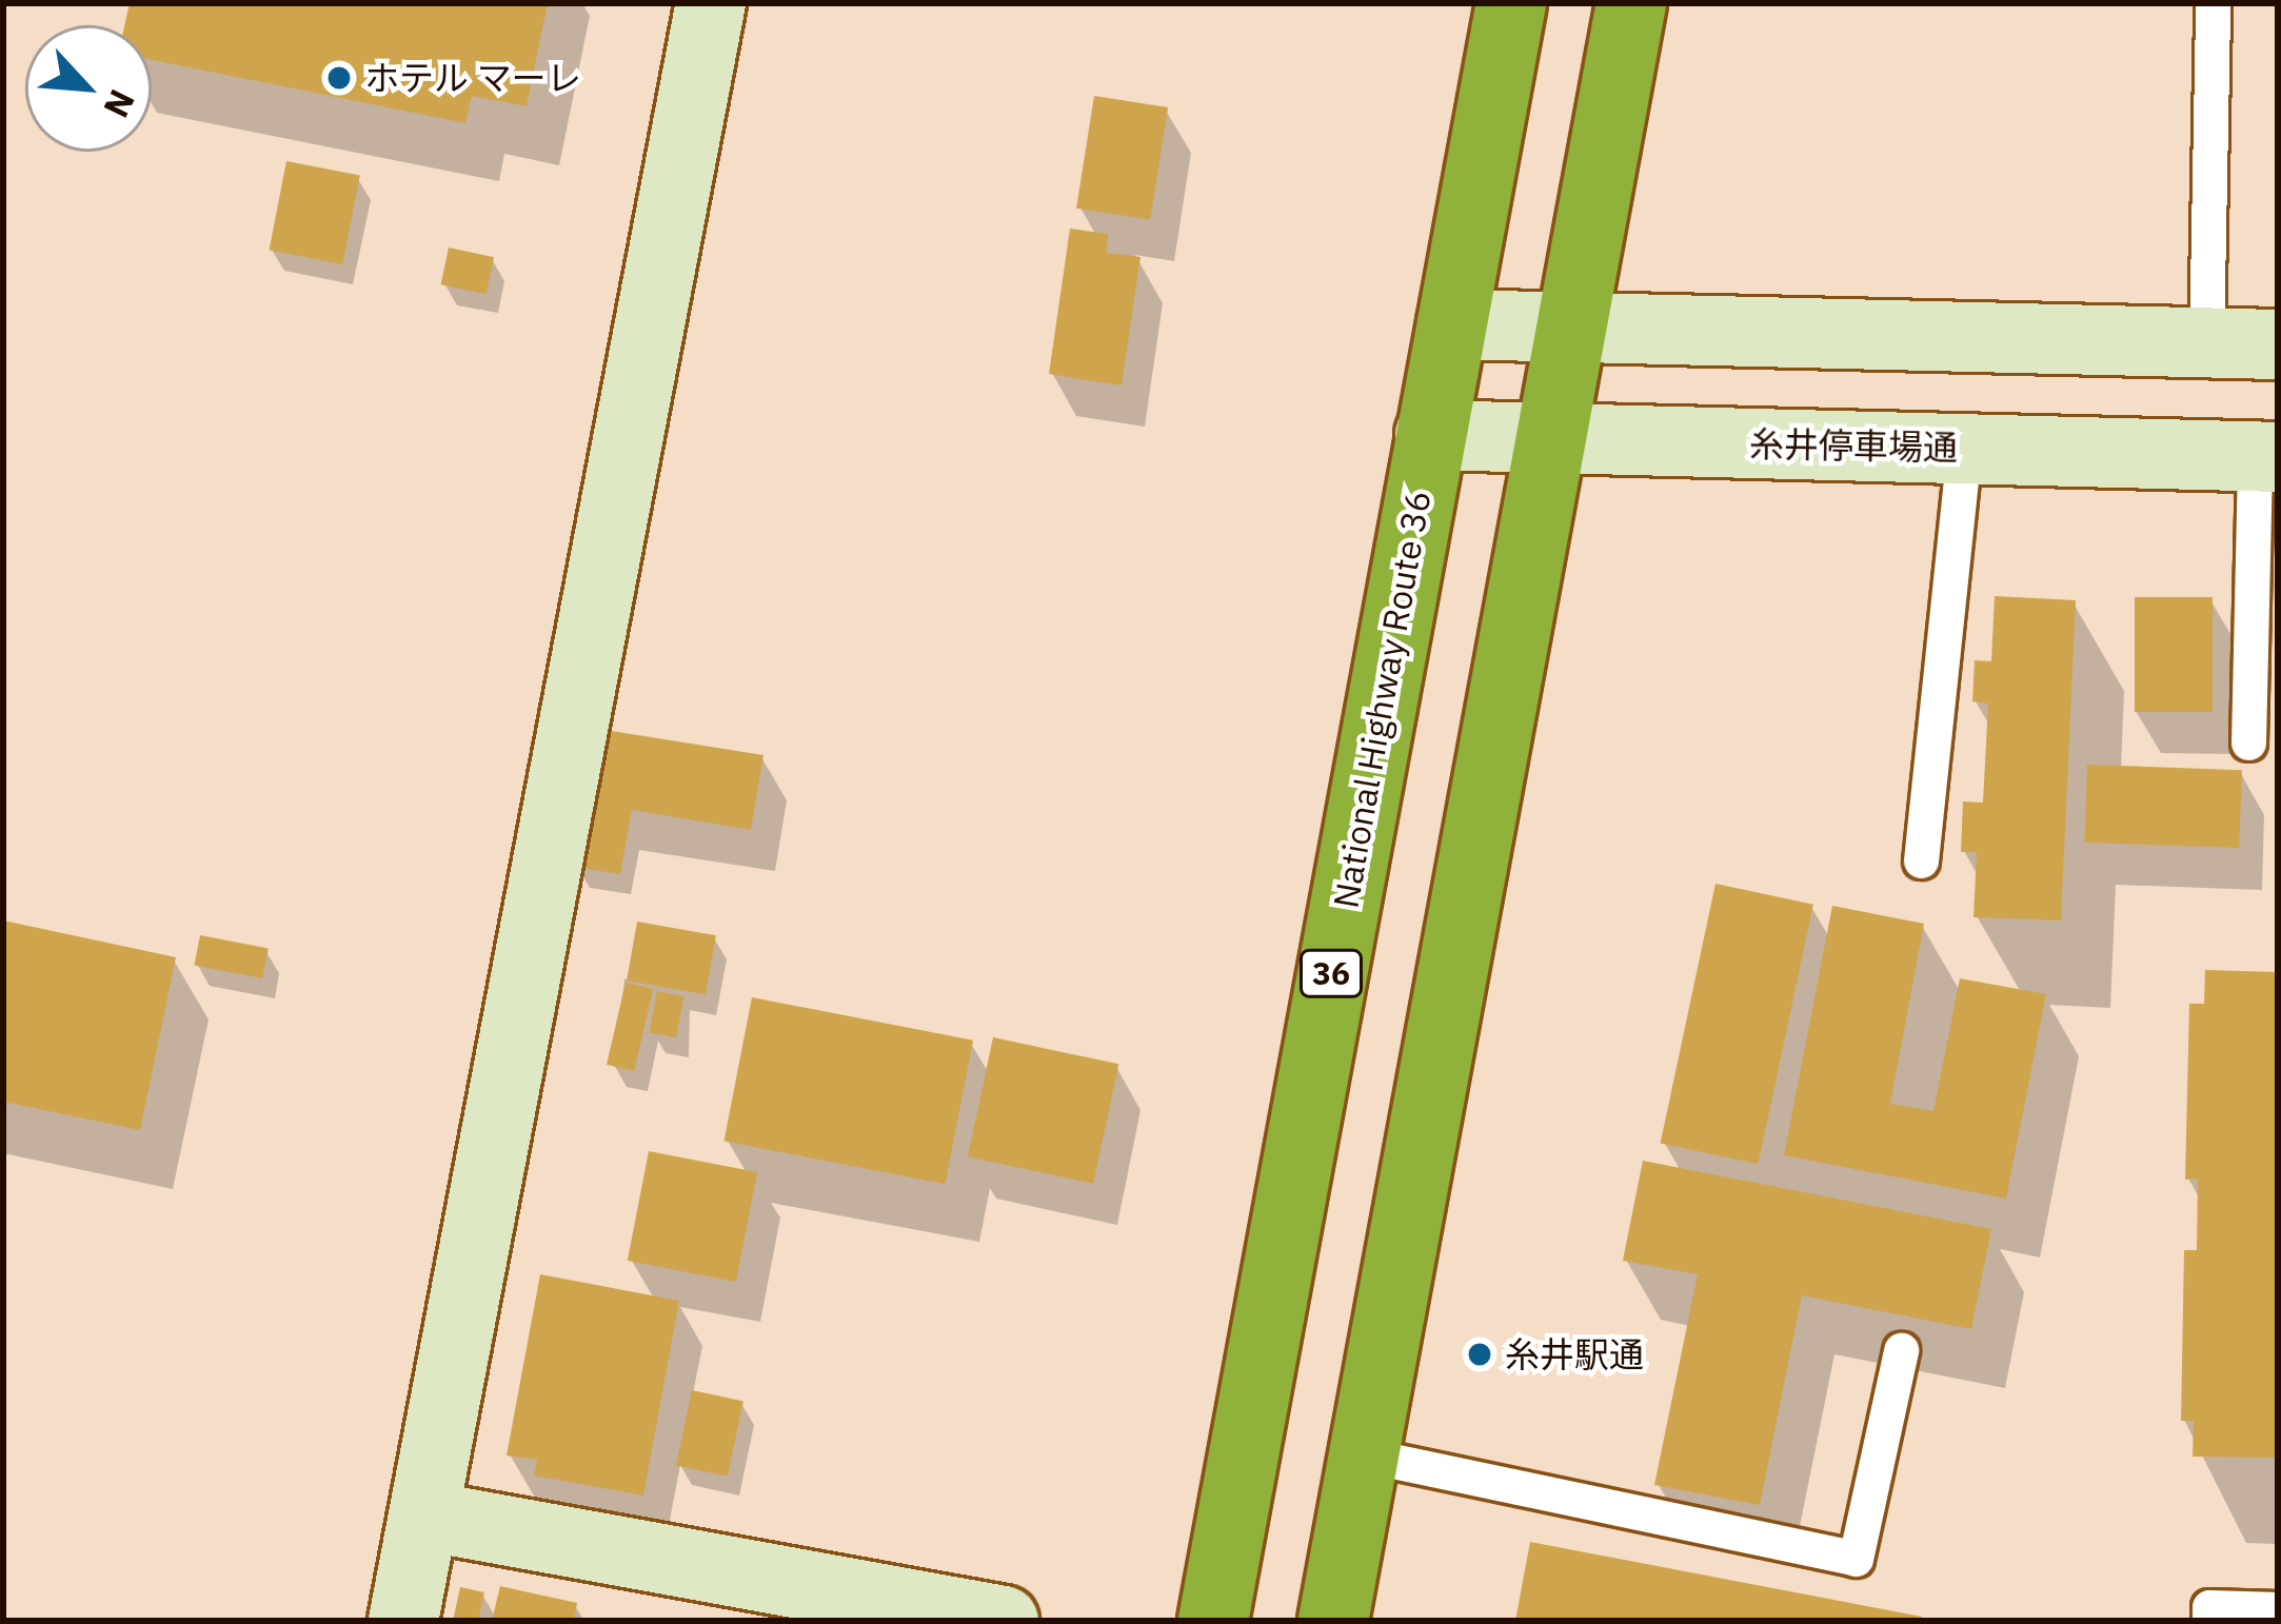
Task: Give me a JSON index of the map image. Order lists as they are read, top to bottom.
{
  "streets": {
    "highway": ["National Highway Route 36", "36"],
    "street": ["糸井停車場通"]
  },
  "crossings": [
    ["糸井停車場通", "National Highway Route 36"]
  ],
  "places": ["ホテル マーレ", "糸井駅通"],
  "north": "bottom right"
}
